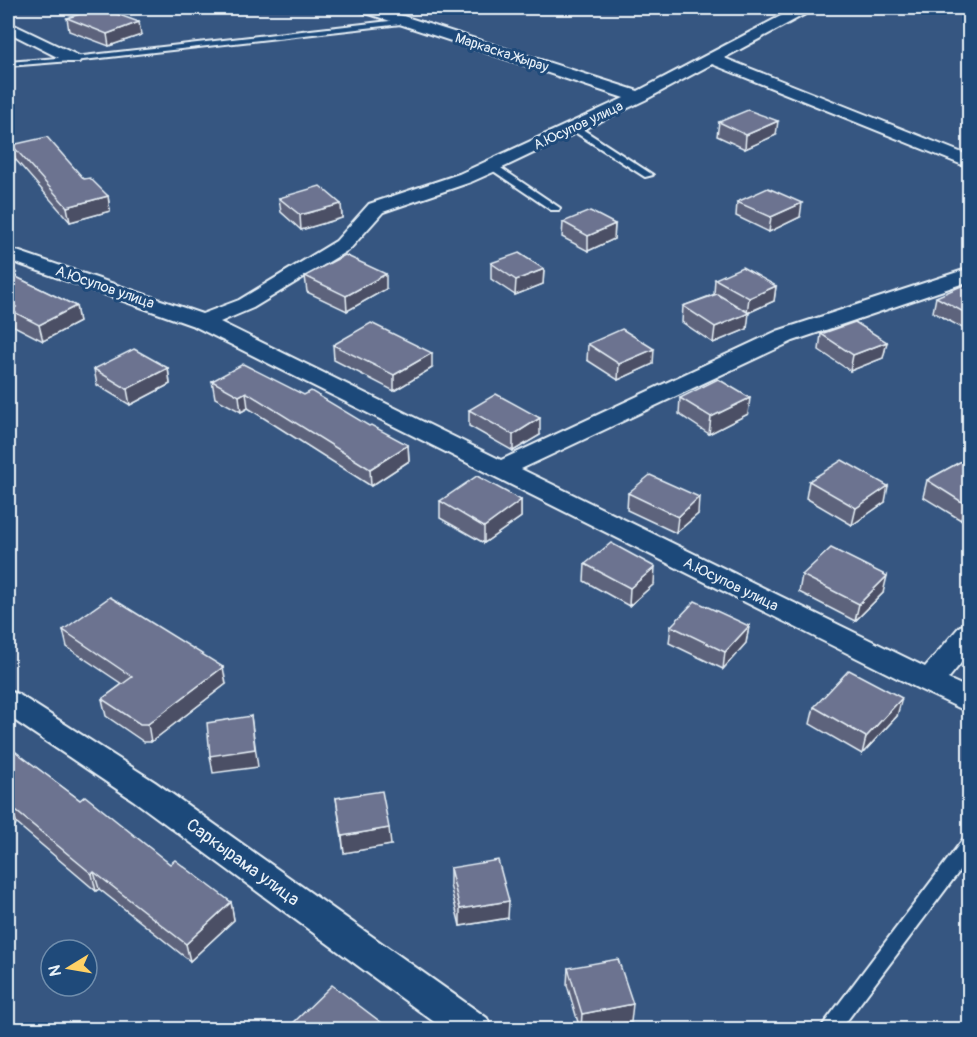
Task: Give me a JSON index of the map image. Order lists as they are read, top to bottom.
{
  "streets": {
    "street": ["Маркаска Жырау", "А.Юсупов улица", "Саркырама улица"]
  },
  "crossings": [
    ["Маркаска Жырау", "А.Юсупов улица"]
  ],
  "north": "left"
}
